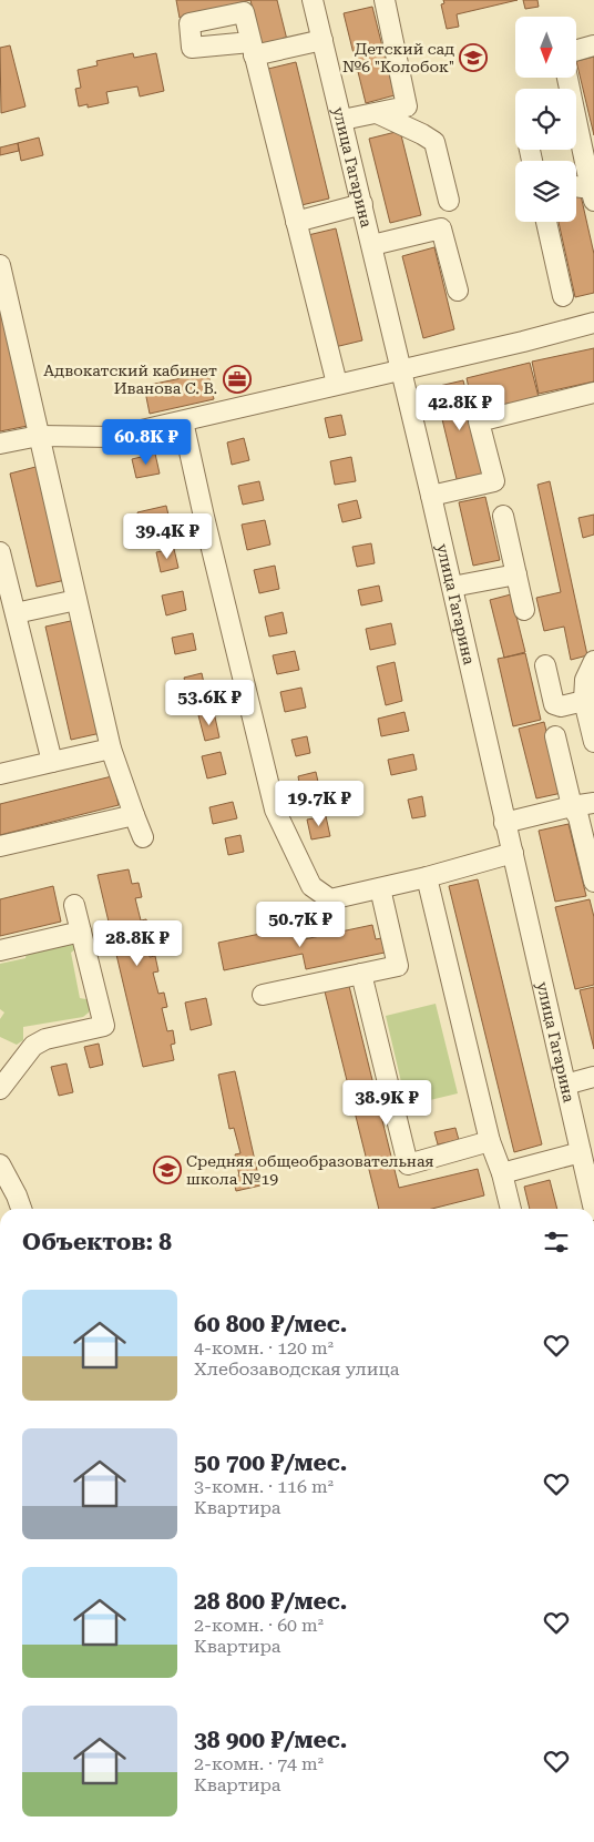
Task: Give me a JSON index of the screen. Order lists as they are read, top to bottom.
{
  "streets": {
    "street": ["улица Гагарина"]
  },
  "places": {
    "school or university": ["Детский сад №6 \"Колобок\"", "Средняя общеобразовательная школа №19"],
    "office": ["Адвокатский кабинет Иванова С. В."]
  },
  "north": "bottom",
  "page": {
    "price": [
      "42.8K ₽",
      "60.8K ₽",
      "39.4K ₽",
      "53.6K ₽",
      "19.7K ₽",
      "50.7K ₽",
      "28.8K ₽",
      "38.9K ₽"
    ],
    "heading": "Объектов: 8",
    "list": [
      {
        "name": "60 800 ₽/мес.",
        "note": "4-комн. · 120 m² · Хлебозаводская улица"
      },
      {
        "name": "50 700 ₽/мес.",
        "note": "3-комн. · 116 m² · Квартира"
      },
      {
        "name": "28 800 ₽/мес.",
        "note": "2-комн. · 60 m² · Квартира"
      },
      {
        "name": "38 900 ₽/мес.",
        "note": "2-комн. · 74 m² · Квартира"
      }
    ]
  }
}
